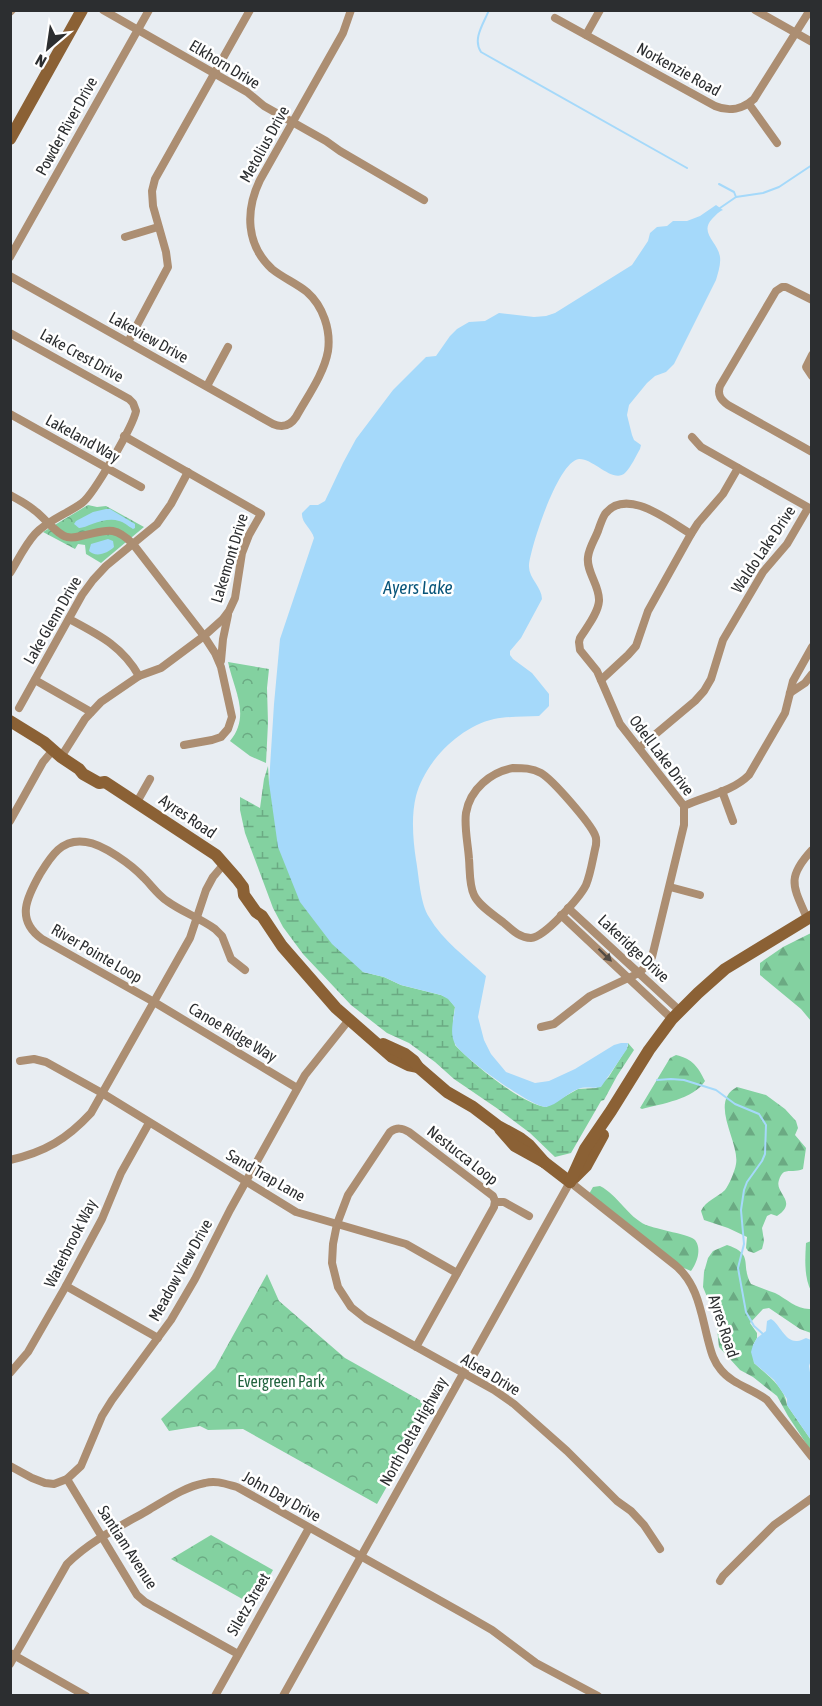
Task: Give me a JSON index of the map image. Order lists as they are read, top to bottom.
{
  "streets": {
    "street": [
      "Elkhorn Drive",
      "Norkenzie Road",
      "Powder River Drive",
      "Metolius Drive",
      "Lakeview Drive",
      "Lake Crest Drive",
      "Lakeland Way",
      "Waldo Lake Drive",
      "Lakemont Drive",
      "Lake Glenn Drive",
      "Odell Lake Drive",
      "Ayres Road",
      "Lakeridge Drive",
      "River Pointe Loop",
      "Canoe Ridge Way",
      "Nestucca Loop",
      "Sand Trap Lane",
      "Waterbrook Way",
      "Meadow View Drive",
      "Alsea Drive",
      "North Delta Highway",
      "John Day Drive",
      "Santiam Avenue",
      "Siletz Street"
    ]
  },
  "crossings": [
    ["Elkhorn Drive", "Powder River Drive"],
    ["Elkhorn Drive", "Metolius Drive"],
    ["Metolius Drive", "Lakeview Drive"],
    ["Lake Crest Drive", "Lakemont Drive"],
    ["Waldo Lake Drive", "Odell Lake Drive"],
    ["Lakemont Drive", "Lake Glenn Drive"],
    ["Lakemont Drive", "Ayres Road"],
    ["Odell Lake Drive", "Lakeridge Drive"],
    ["Ayres Road", "Meadow View Drive"],
    ["Ayres Road", "North Delta Highway"],
    ["Lakeridge Drive", "North Delta Highway"],
    ["River Pointe Loop", "Canoe Ridge Way"],
    ["Canoe Ridge Way", "Meadow View Drive"],
    ["Nestucca Loop", "Sand Trap Lane"],
    ["Nestucca Loop", "Alsea Drive"],
    ["Sand Trap Lane", "Waterbrook Way"],
    ["Sand Trap Lane", "Meadow View Drive"],
    ["Sand Trap Lane", "Alsea Drive"],
    ["Meadow View Drive", "Santiam Avenue"],
    ["Alsea Drive", "North Delta Highway"],
    ["North Delta Highway", "John Day Drive"],
    ["John Day Drive", "Santiam Avenue"],
    ["John Day Drive", "Siletz Street"],
    ["Santiam Avenue", "Siletz Street"]
  ],
  "water": ["Ayers Lake"],
  "parks": ["Evergreen Park"],
  "north": "bottom left"
}
